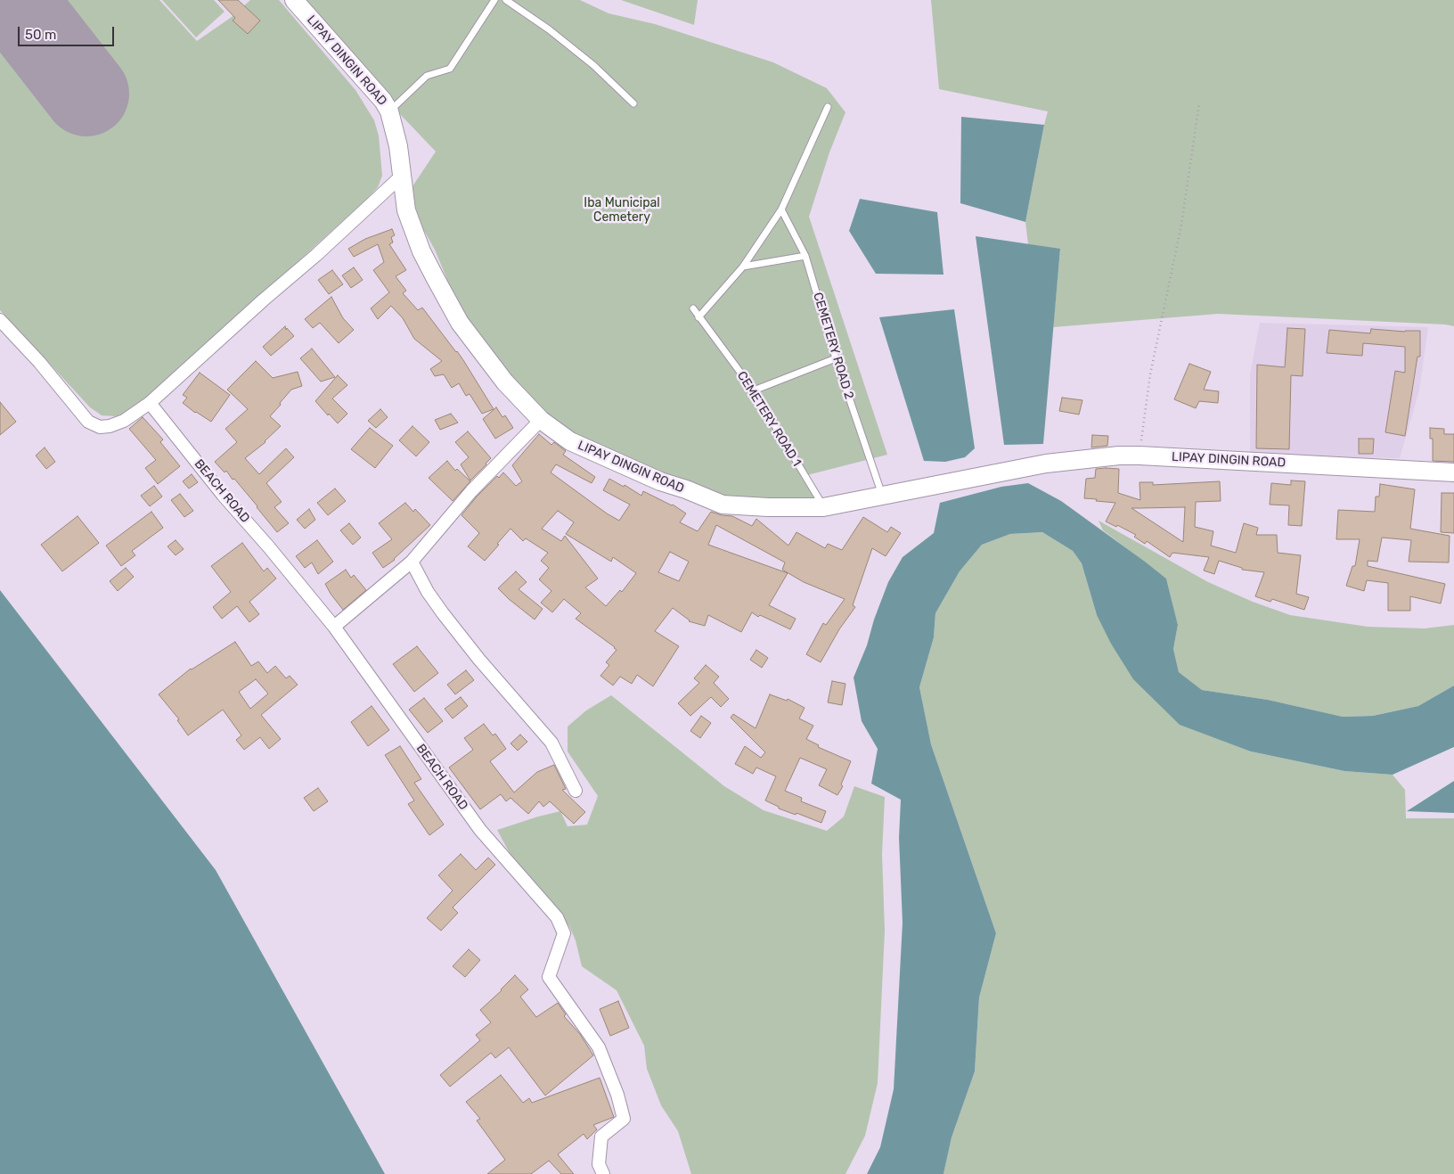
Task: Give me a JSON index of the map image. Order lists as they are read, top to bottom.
{
  "streets": {
    "street": ["LIPAY DINGIN ROAD", "BEACH ROAD"],
    "lane": ["CEMETERY ROAD 2", "CEMETERY ROAD 1"]
  },
  "crossings": [
    ["LIPAY DINGIN ROAD", "CEMETERY ROAD 2"],
    ["LIPAY DINGIN ROAD", "CEMETERY ROAD 1"]
  ],
  "parks": ["Iba Municipal Cemetery"],
  "scale_bar": "50 m"
}
